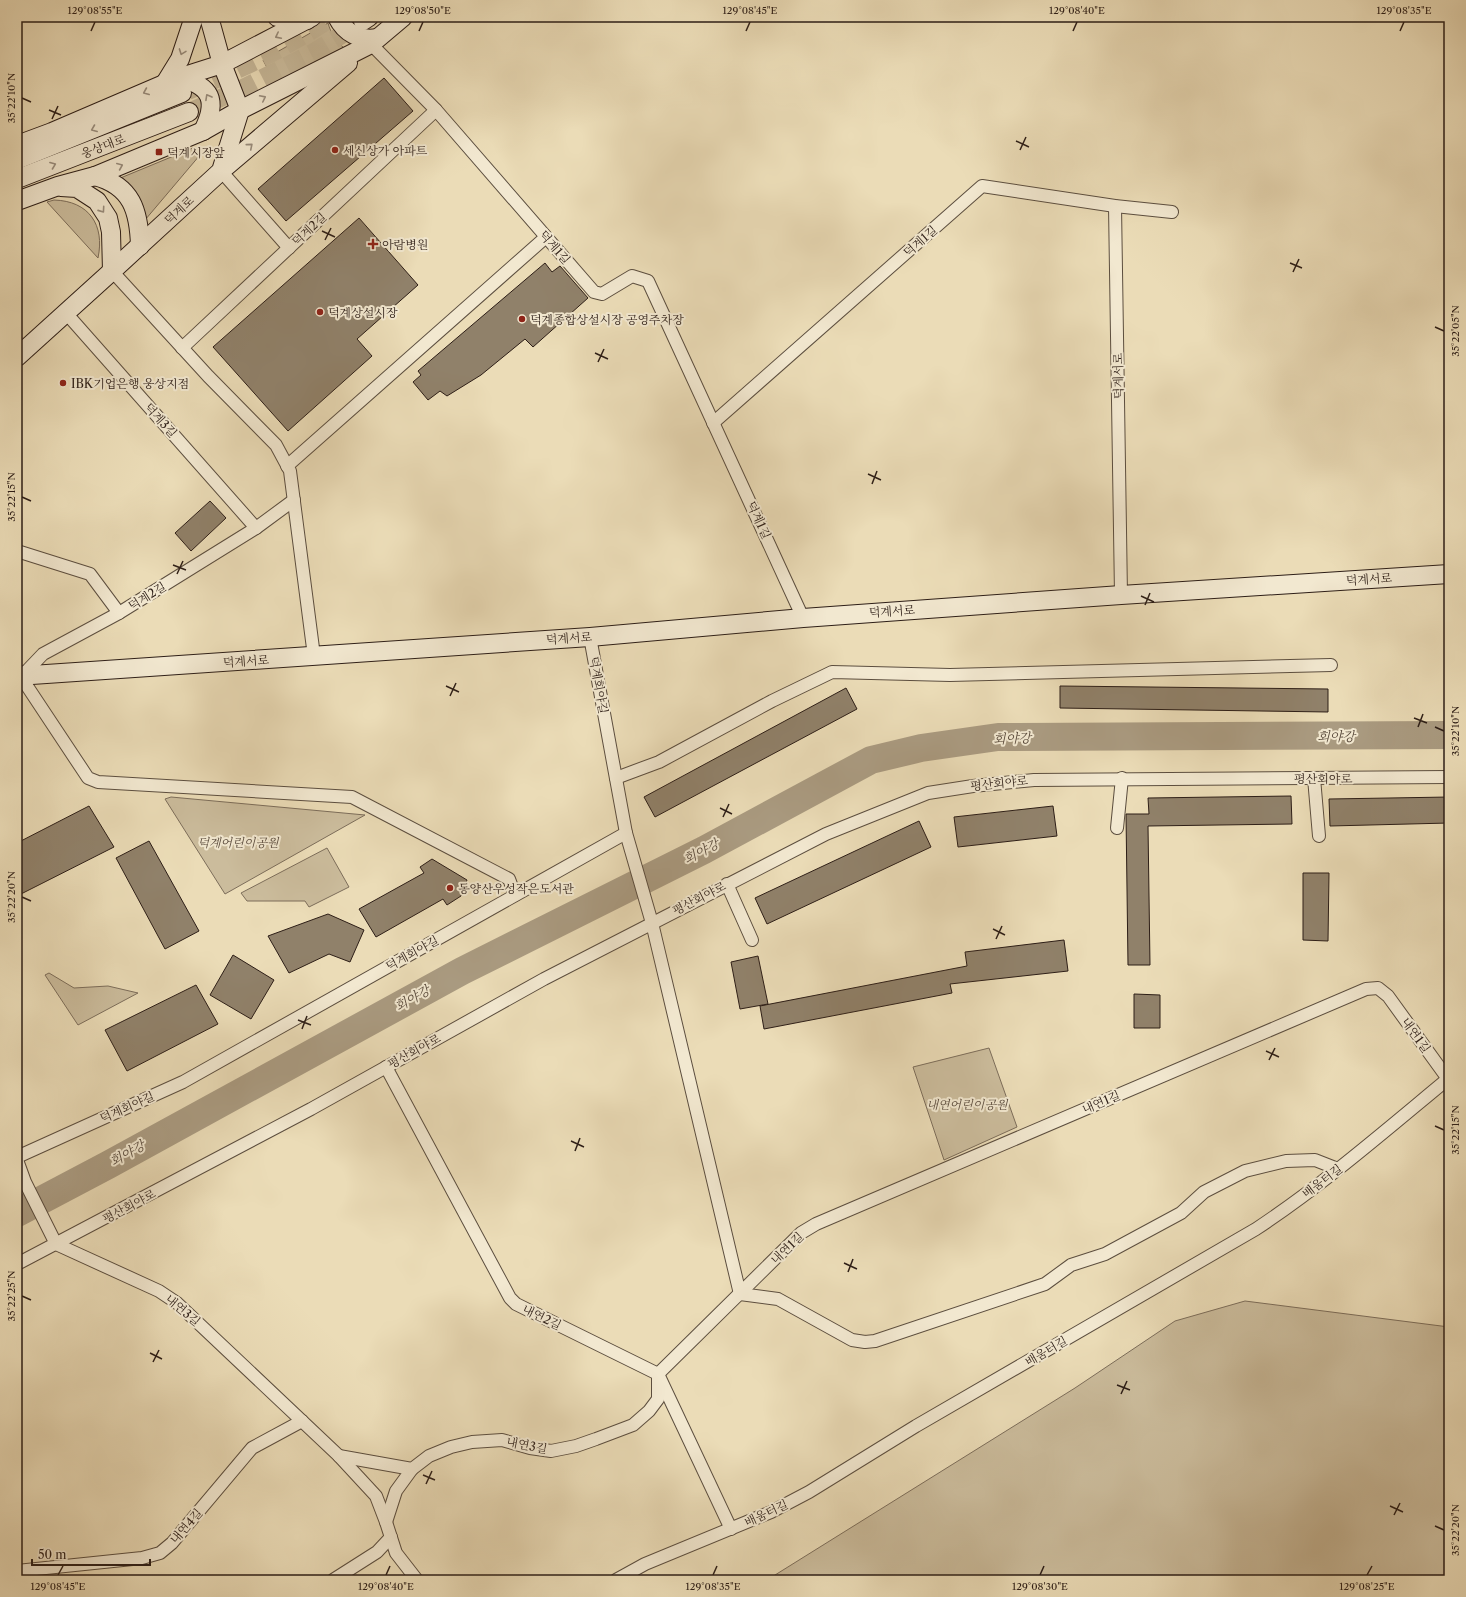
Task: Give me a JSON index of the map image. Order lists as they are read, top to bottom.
{
  "streets": {
    "street": [
      "웅상대로",
      "덕계로",
      "덕계2길",
      "덕계1길",
      "덕계서로",
      "덕계3길",
      "덕계회야길",
      "평산회야로",
      "내연1길",
      "배움터길",
      "내연3길",
      "내연2길",
      "내연4길"
    ]
  },
  "crossings": [
    ["덕계로", "덕계3길"],
    ["덕계2길", "덕계1길"],
    ["덕계2길", "덕계서로"],
    ["덕계2길", "덕계3길"],
    ["덕계1길", "덕계서로"],
    ["덕계서로", "덕계회야길"],
    ["평산회야로", "내연3길"],
    ["평산회야로", "내연2길"],
    ["내연1길", "배움터길"],
    ["내연1길", "내연3길"],
    ["내연1길", "내연2길"],
    ["내연3길", "내연2길"],
    ["내연3길", "내연4길"]
  ],
  "water": ["회야강"],
  "parks": ["덕계어린이공원", "내연어린이공원"],
  "places": {
    "other": [
      "세신상가 아파트",
      "덕계상설시장",
      "덕계종합상설시장 공영주차장",
      "IBK기업은행 웅상지점",
      "동양산우성작은도서관"
    ],
    "transit": ["덕계시장앞"],
    "health": ["아람병원"]
  },
  "scale_bar": "50 m",
  "coordinates": [
    "129°08'55\"E",
    "129°08'50\"E",
    "129°08'45\"E",
    "129°08'40\"E",
    "129°08'35\"E",
    "35°22'10\"N",
    "35°22'05\"N",
    "35°22'15\"N",
    "35°22'20\"N",
    "35°22'25\"N",
    "129°08'30\"E",
    "129°08'25\"E"
  ]
}
